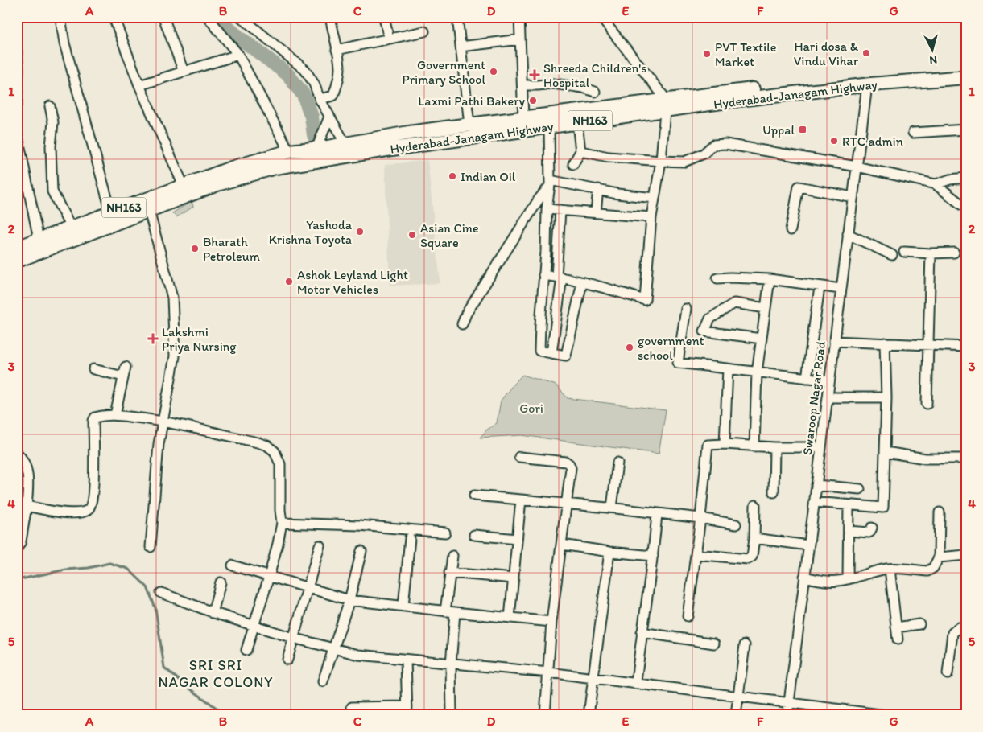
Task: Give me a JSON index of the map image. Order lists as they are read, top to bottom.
{
  "streets": {
    "highway": ["Hyderabad-Janagam Highway", "NH163"],
    "street": ["Swaroop Nagar Road"]
  },
  "crossings": [
    ["Hyderabad-Janagam Highway", "Swaroop Nagar Road"]
  ],
  "districts": ["SRI SRI NAGAR COLONY"],
  "parks": ["Gori"],
  "places": {
    "other": [
      "Hari dosa & Vindu Vihar",
      "PVT Textile Market",
      "Government Primary School",
      "Laxmi Pathi Bakery",
      "RTC admin",
      "Indian Oil",
      "Yashoda Krishna Toyota",
      "Asian Cine Square",
      "Bharath Petroleum",
      "Ashok Leyland Light Motor Vehicles",
      "government school"
    ],
    "health": ["Shreeda Children's Hospital", "Lakshmi Priya Nursing"],
    "transit": ["Uppal"]
  },
  "north": "bottom",
  "grid": {
    "columns": [
      "A",
      "B",
      "C",
      "D",
      "E",
      "F",
      "G"
    ],
    "rows": [
      "1",
      "2",
      "3",
      "4",
      "5"
    ]
  }
}
